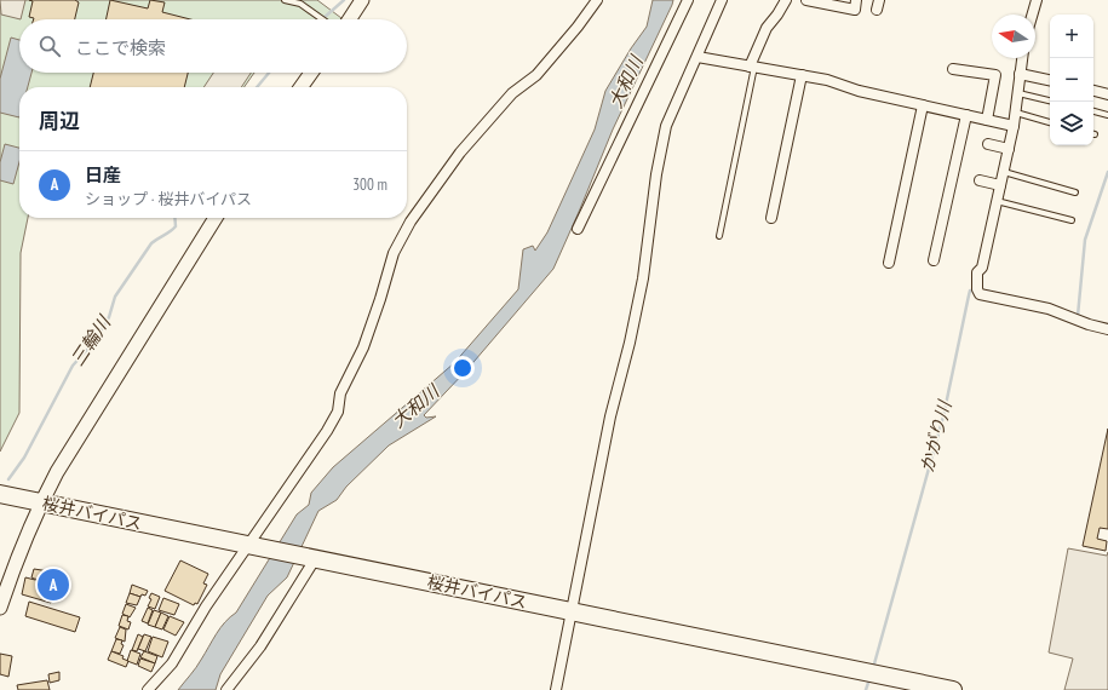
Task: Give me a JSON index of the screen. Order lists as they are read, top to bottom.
{
  "streets": {
    "highway": ["桜井バイパス"]
  },
  "water": ["大和川", "三輪川", "かがり川"],
  "north": "left",
  "page": {
    "map_buttons": ["+", "−"],
    "search": "ここで検索",
    "heading": "周辺",
    "list": [
      {
        "mark": "A",
        "name": "日産",
        "note": "ショップ · 桜井バイパス",
        "value": "300 m"
      }
    ],
    "pins": "A"
  }
}
